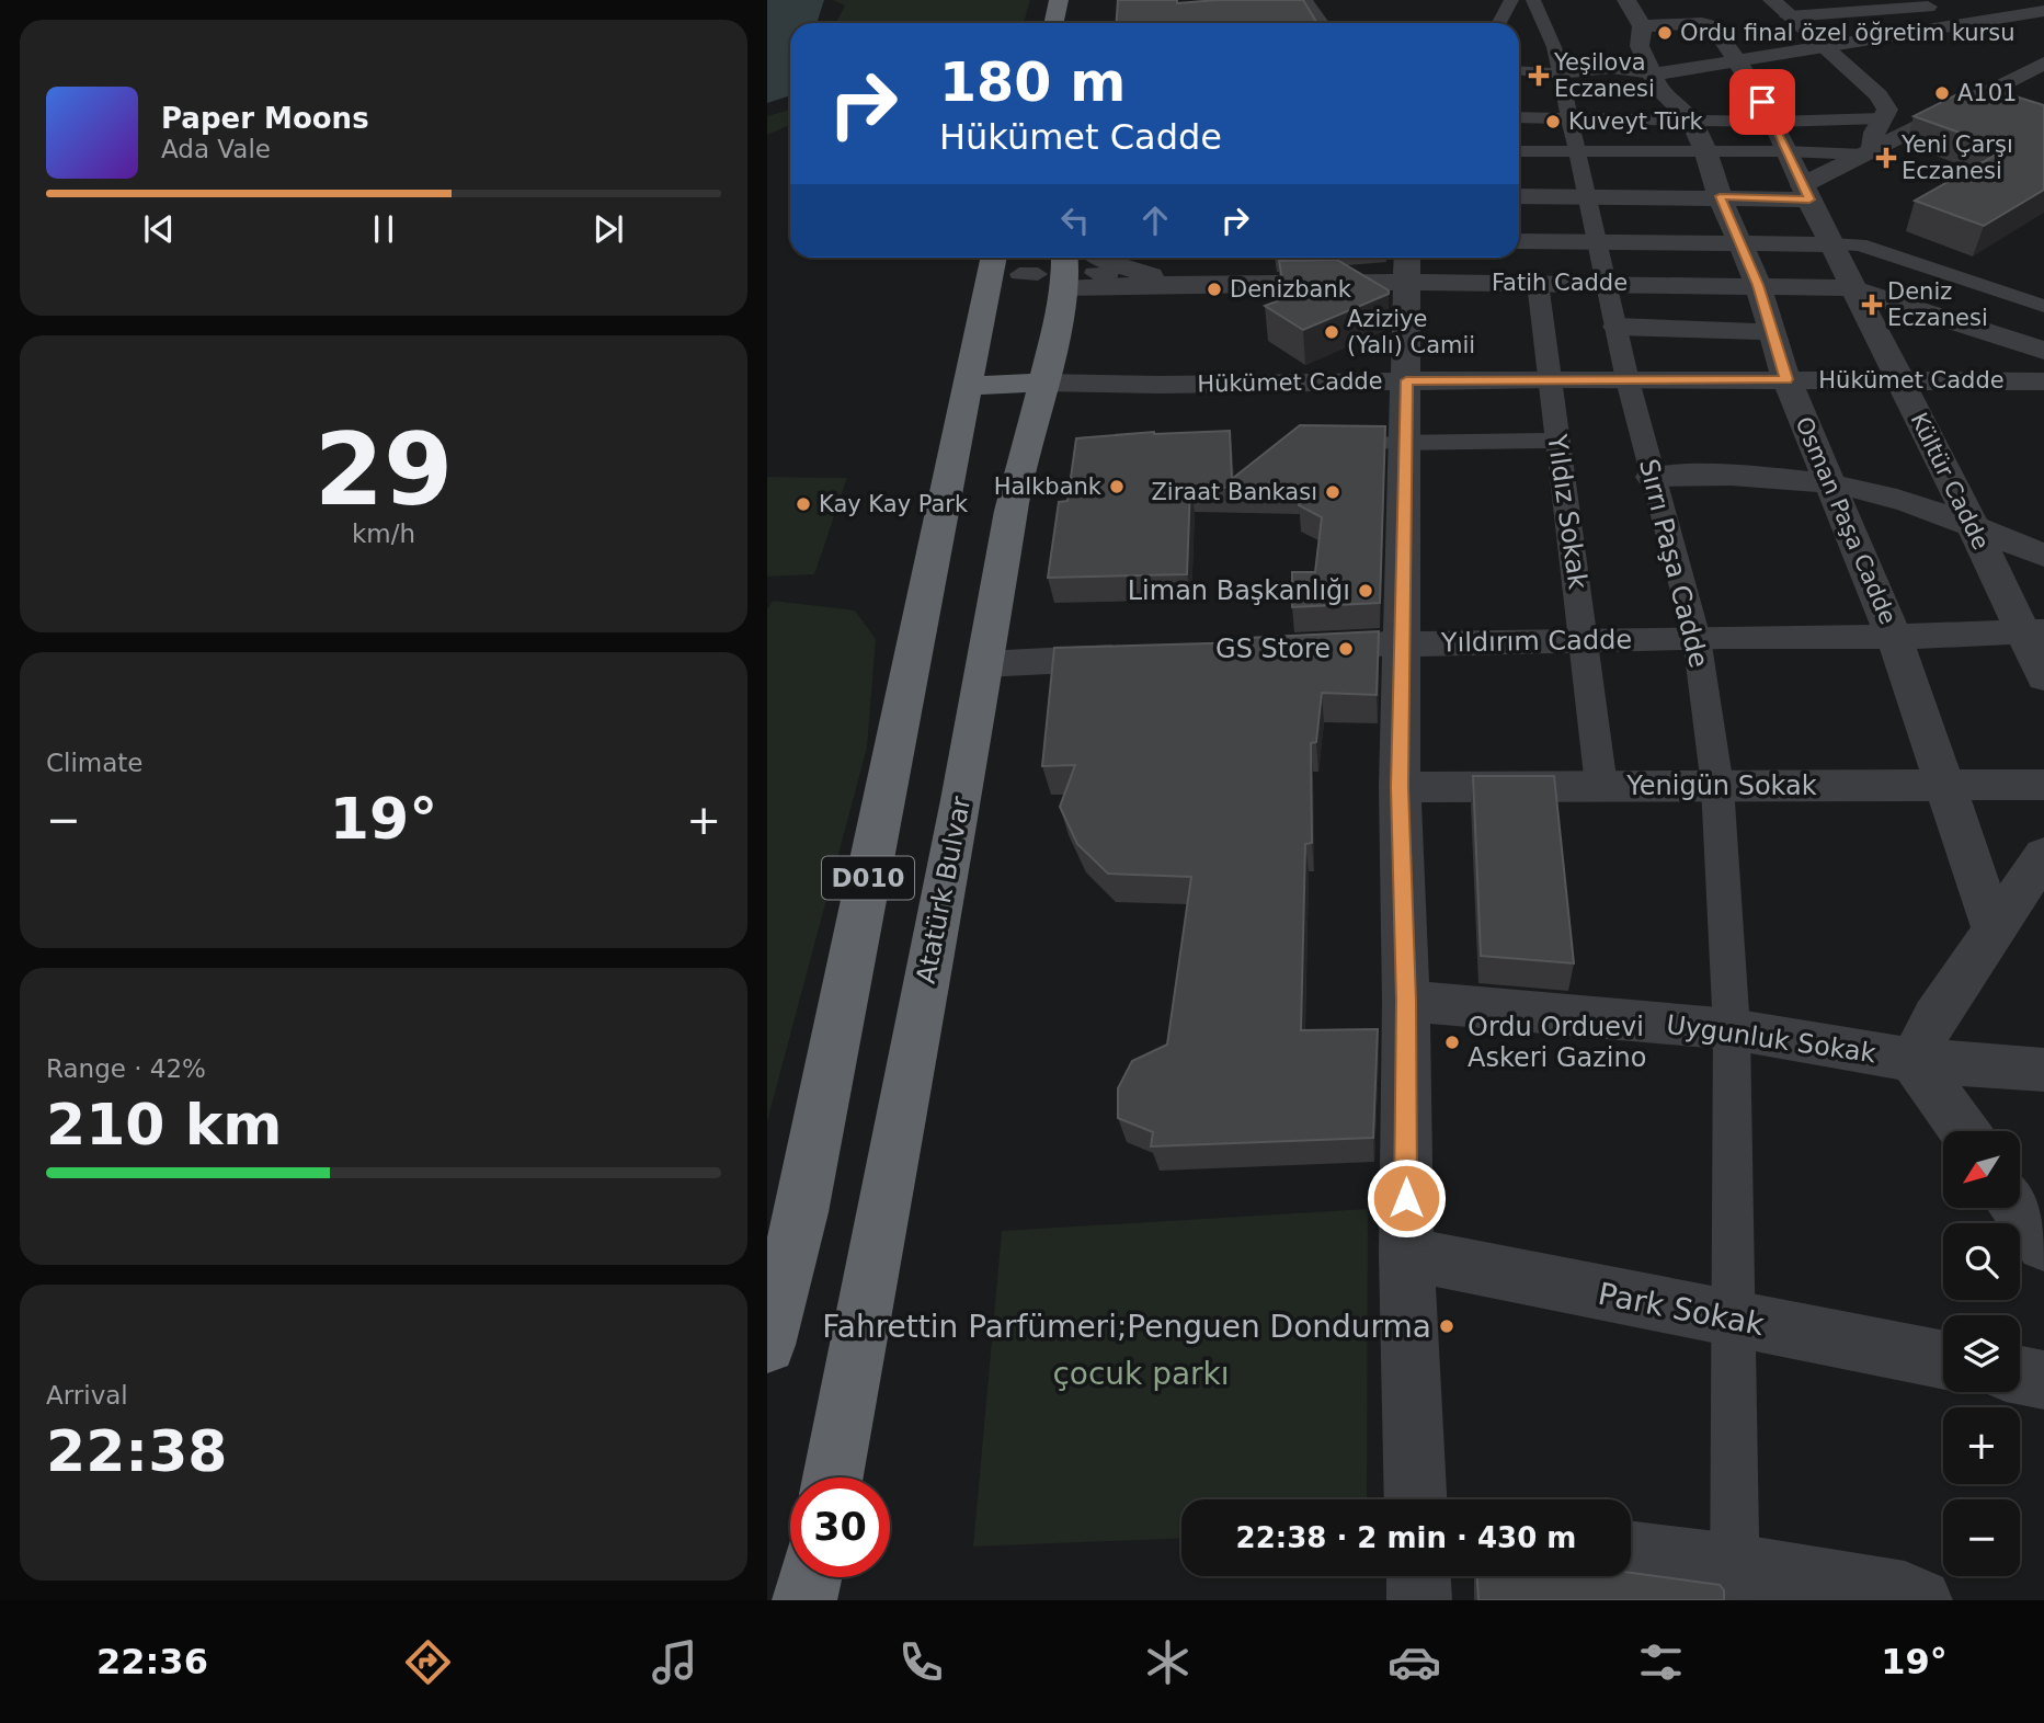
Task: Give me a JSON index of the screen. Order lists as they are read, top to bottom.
{
  "streets": {
    "highway": ["D010", "Atatürk Bulvar"],
    "street": [
      "Fatih Cadde",
      "Hükümet Cadde",
      "Kültür Cadde",
      "Yıldız Sokak",
      "Osman Paşa Cadde",
      "Sırrı Paşa Cadde",
      "Yıldırım Cadde",
      "Yenigün Sokak",
      "Uygunluk Sokak",
      "Park Sokak"
    ]
  },
  "crossings": [
    ["Fatih Cadde", "Kültür Cadde"],
    ["Fatih Cadde", "Yıldız Sokak"],
    ["Fatih Cadde", "Osman Paşa Cadde"],
    ["Fatih Cadde", "Sırrı Paşa Cadde"],
    ["Fatih Cadde", "Atatürk Bulvar"],
    ["Hükümet Cadde", "Kültür Cadde"],
    ["Hükümet Cadde", "Yıldız Sokak"],
    ["Hükümet Cadde", "Osman Paşa Cadde"],
    ["Hükümet Cadde", "Sırrı Paşa Cadde"],
    ["Hükümet Cadde", "Atatürk Bulvar"],
    ["Kültür Cadde", "Osman Paşa Cadde"],
    ["Kültür Cadde", "Yıldırım Cadde"],
    ["Yıldız Sokak", "Yıldırım Cadde"],
    ["Yıldız Sokak", "Yenigün Sokak"],
    ["Osman Paşa Cadde", "Yıldırım Cadde"],
    ["Osman Paşa Cadde", "Yenigün Sokak"],
    ["Sırrı Paşa Cadde", "Yıldırım Cadde"],
    ["Sırrı Paşa Cadde", "Yenigün Sokak"],
    ["Sırrı Paşa Cadde", "Uygunluk Sokak"],
    ["Sırrı Paşa Cadde", "Park Sokak"]
  ],
  "parks": ["çocuk parkı"],
  "places": {
    "other": [
      "Ordu final özel öğretim kursu",
      "A101",
      "Kuveyt Türk",
      "Denizbank",
      "Aziziye (Yalı) Camii",
      "Halkbank",
      "Ziraat Bankası",
      "Kay Kay Park",
      "Liman Başkanlığı",
      "GS Store",
      "Ordu Orduevi Askeri Gazino",
      "Fahrettin Parfümeri;Penguen Dondurma"
    ],
    "health": ["Yeşilova Eczanesi", "Yeni Çarşı Eczanesi", "Deniz Eczanesi"]
  },
  "north": "bottom left",
  "page": {
    "turn": ["180 m", "Hükümet Cadde"],
    "song": ["Paper Moons", "Ada Vale"],
    "tile": [
      ["29", "km/h"],
      "Climate",
      ["Range · 42%", "210 km"],
      ["Arrival", "22:38"]
    ],
    "heat": ["−", "19°", "+"],
    "map_buttons": ["+", "−"],
    "limit": "30",
    "trip": "22:38 · 2 min · 430 m",
    "tabs": ["22:36", "19°"]
  }
}
